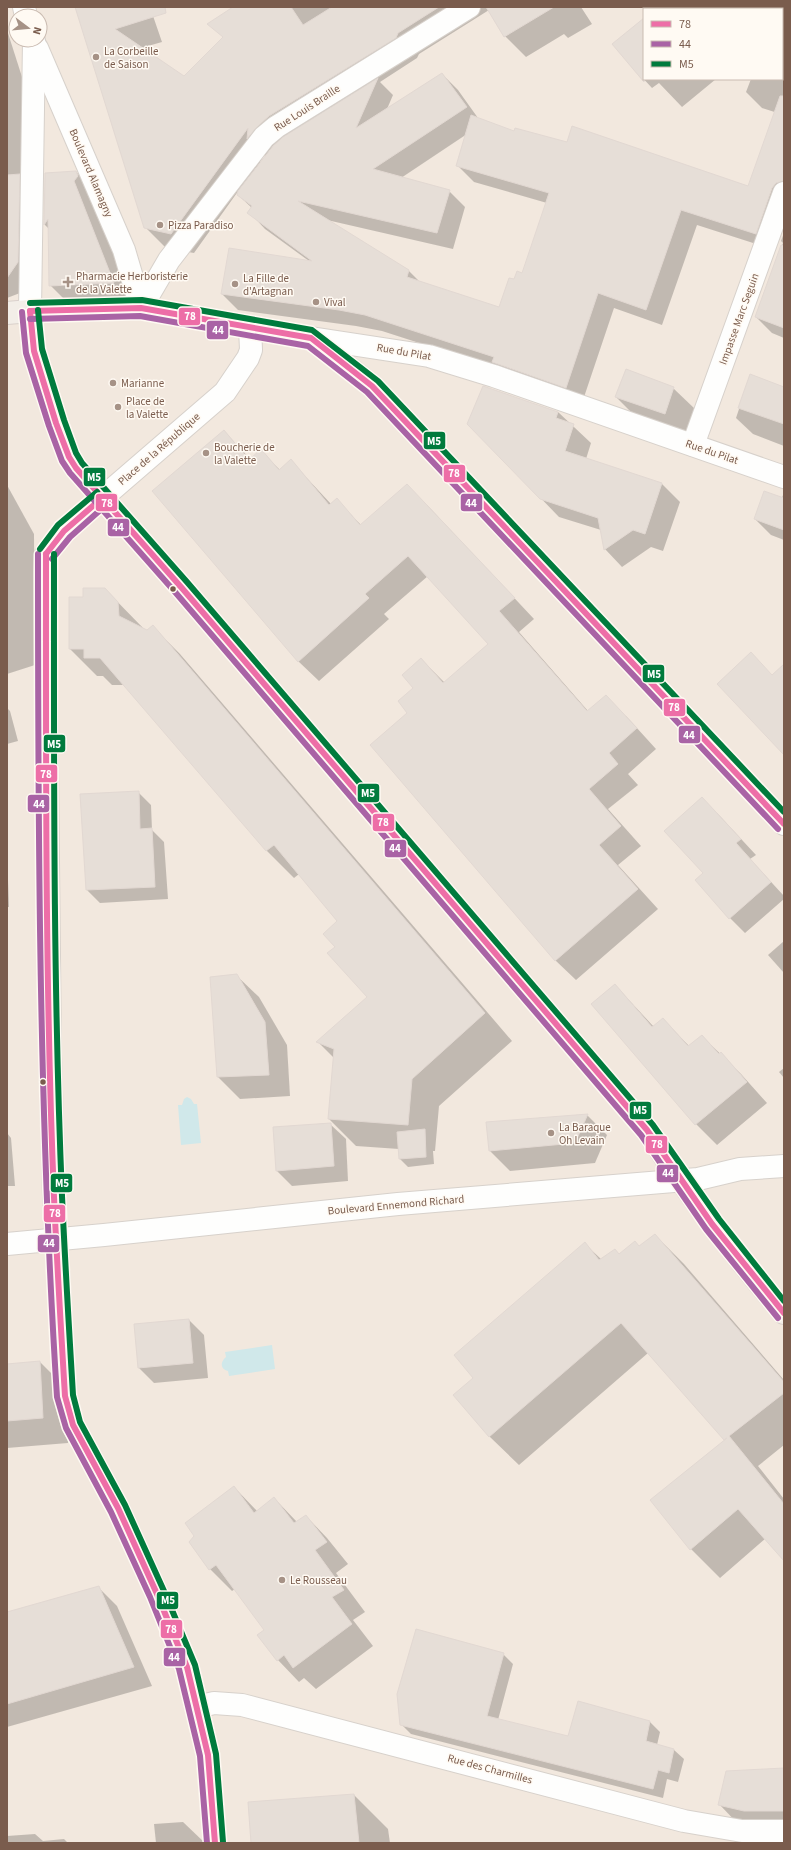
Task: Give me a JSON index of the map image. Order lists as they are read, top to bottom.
{
  "streets": {
    "main road": ["Rue du Pilat"],
    "street": [
      "Rue Louis Braille",
      "Boulevard Alamagny",
      "Impasse Marc Seguin",
      "Place de la République",
      "Boulevard Ennemond Richard",
      "Rue des Charmilles"
    ]
  },
  "crossings": [
    ["Rue Louis Braille", "Boulevard Alamagny"],
    ["Rue Louis Braille", "Rue du Pilat"],
    ["Boulevard Alamagny", "Rue du Pilat"],
    ["Impasse Marc Seguin", "Rue du Pilat"],
    ["Rue du Pilat", "Place de la République"],
    ["Place de la République", "Boulevard Ennemond Richard"]
  ],
  "places": {
    "other": [
      "La Corbeille de Saison",
      "Pizza Paradiso",
      "La Fille de d'Artagnan",
      "Vival",
      "Marianne",
      "Place de la Valette",
      "Boucherie de la Valette",
      "La Baraque Oh Levain",
      "Le Rousseau"
    ],
    "health": ["Pharmacie Herboristerie de la Valette"]
  },
  "lines": ["transit line M5", "transit line 78", "transit line 44"],
  "legend": ["78", "44", "M5"],
  "north": "right"
}
